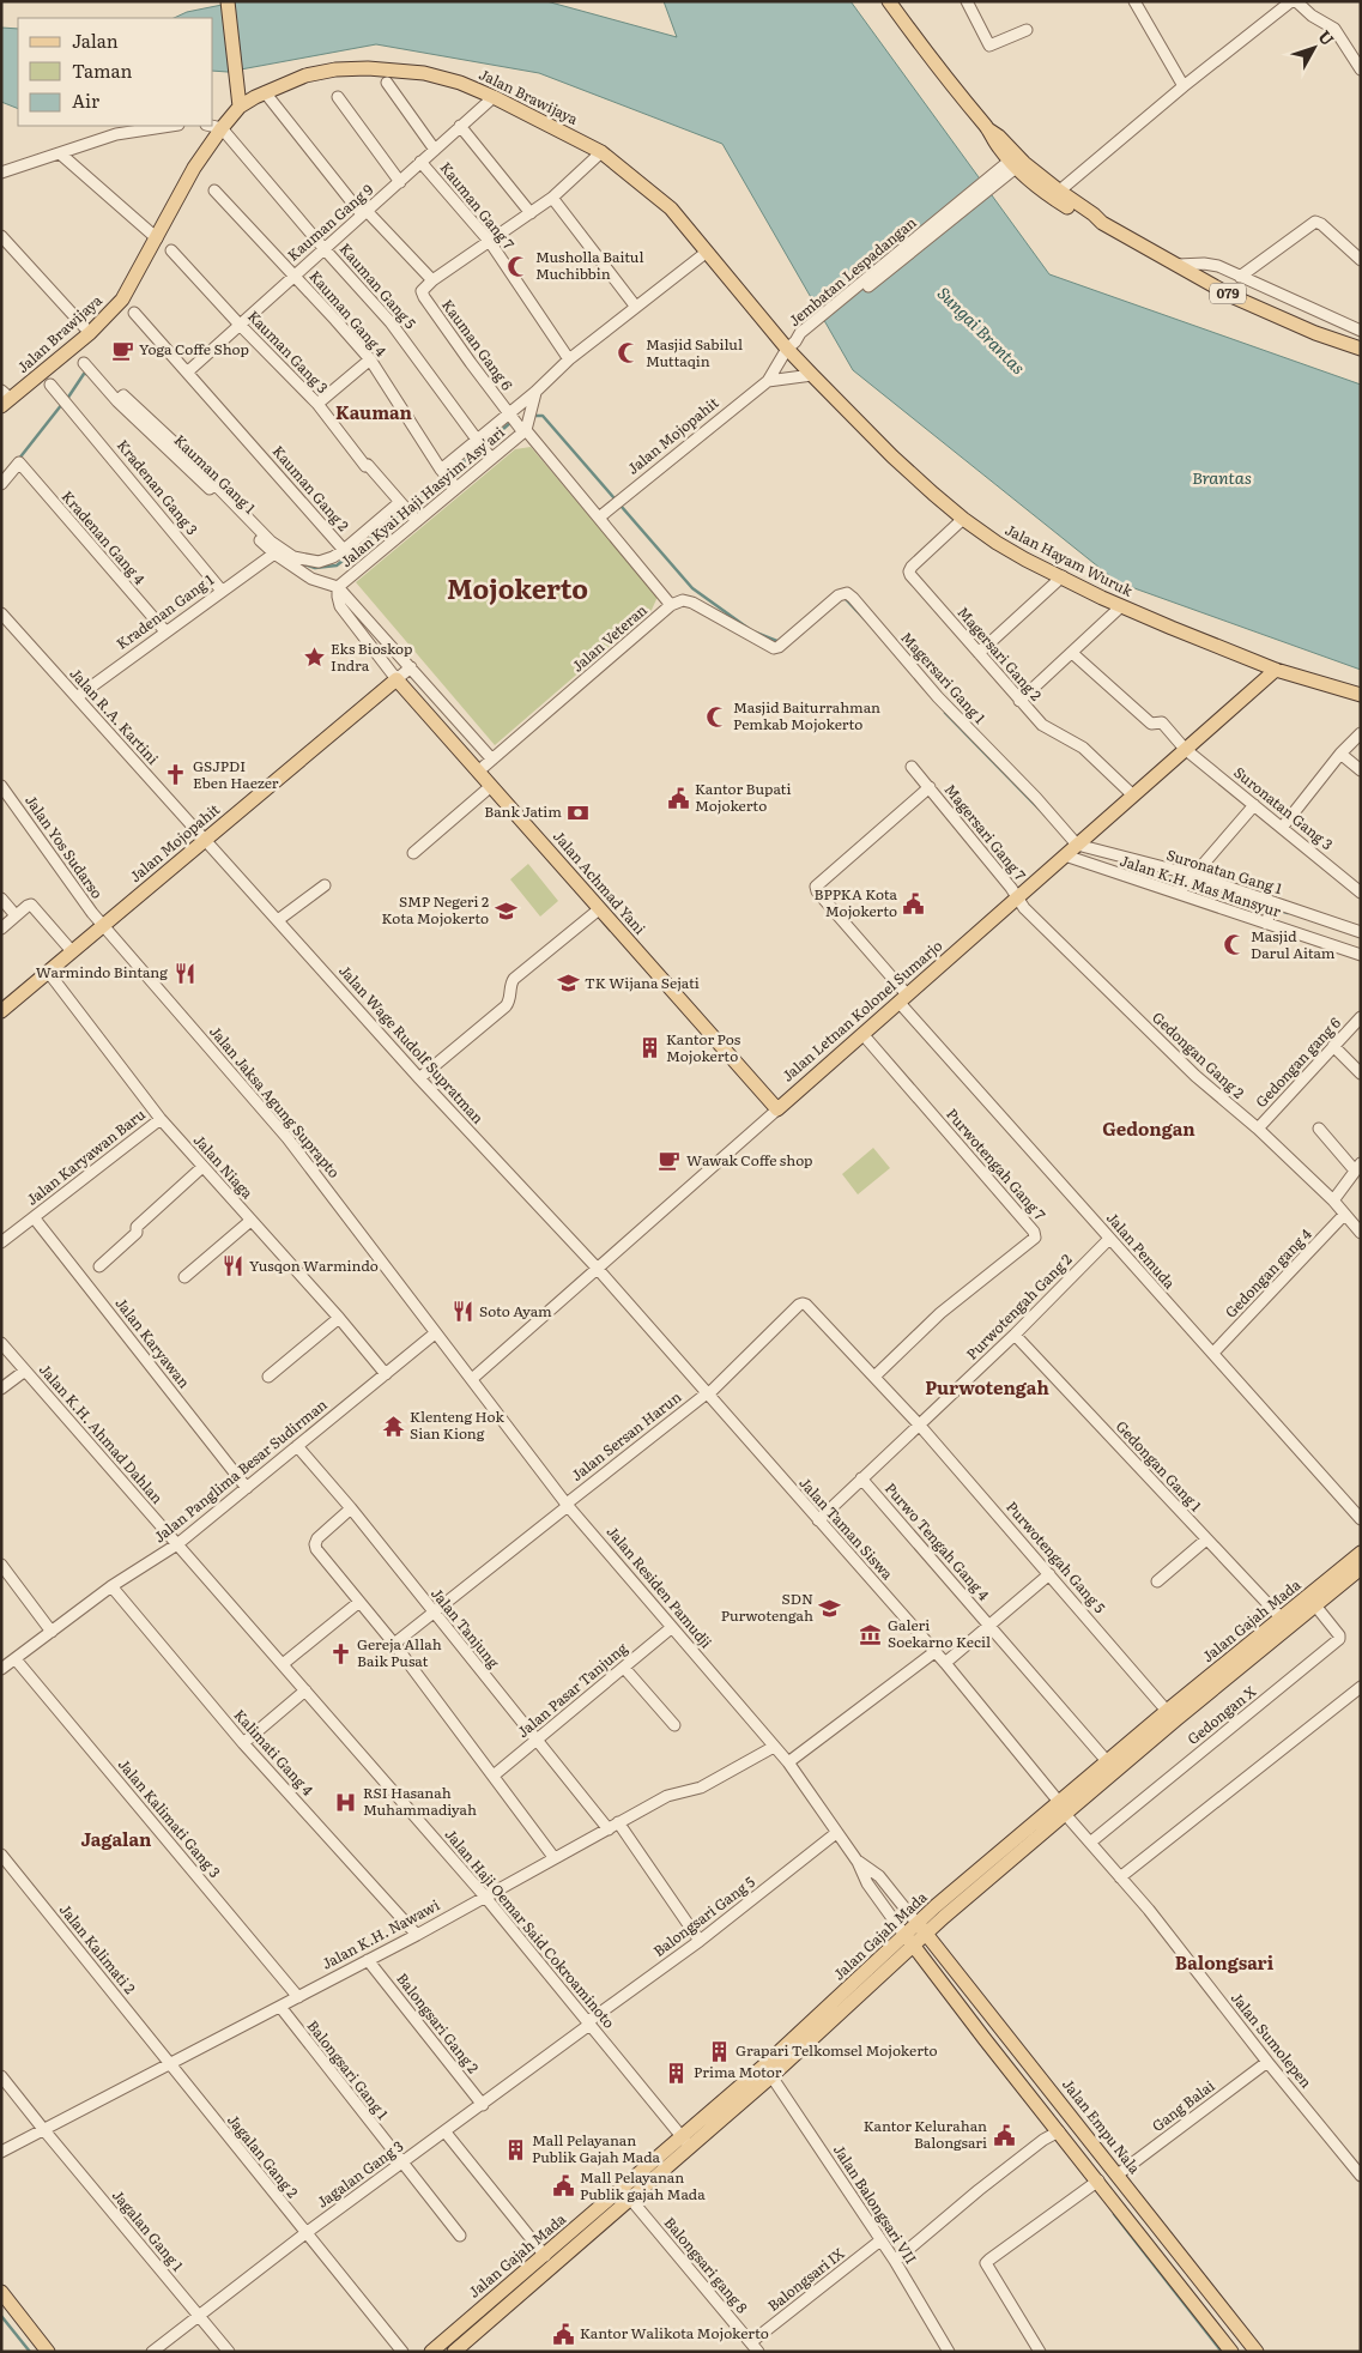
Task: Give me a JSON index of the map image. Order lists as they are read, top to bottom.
{
  "streets": {
    "main road": [
      "Jalan Brawijaya",
      "079",
      "Jalan Mojopahit",
      "Jalan Hayam Wuruk",
      "Jalan Achmad Yani",
      "Jalan Letnan Kolonel Sumarjo",
      "Jalan Gajah Mada",
      "Jalan Empu Nala"
    ],
    "street": [
      "Kauman Gang 7",
      "Kauman Gang 9",
      "Jembatan Lespadangan",
      "Kauman Gang 5",
      "Kauman Gang 4",
      "Kauman Gang 6",
      "Kauman Gang 3",
      "Kauman Gang 1",
      "Kradenan Gang 3",
      "Kauman Gang 2",
      "Jalan Kyai Haji Hasyim Asy'ari",
      "Kradenan Gang 4",
      "Kradenan Gang 1",
      "Jalan Veteran",
      "Magersari Gang 2",
      "Magersari Gang 1",
      "Jalan R.A. Kartini",
      "Suronatan Gang 3",
      "Magersari Gang 7",
      "Jalan Yos Sudarso",
      "Suronatan Gang 1",
      "Jalan K.H. Mas Mansyur",
      "Jalan Wage Rudolf Supratman",
      "Gedongan Gang 2",
      "Gedongan gang 6",
      "Jalan Jaksa Agung Suprapto",
      "Jalan Karyawan Baru",
      "Purwotengah Gang 7",
      "Jalan Niaga",
      "Jalan Pemuda",
      "Gedongan gang 4",
      "Purwotengah Gang 2",
      "Jalan Karyawan",
      "Jalan K.H. Ahmad Dahlan",
      "Jalan Sersan Harun",
      "Gedongan Gang 1",
      "Jalan Panglima Besar Sudirman",
      "Jalan Taman Siswa",
      "Purwo Tengah Gang 4",
      "Purwotengah Gang 5",
      "Jalan Residen Pamudji",
      "Jalan Tanjung",
      "Jalan Pasar Tanjung",
      "Gedongan X",
      "Kalimati Gang 4",
      "Jalan Kalimati Gang 3",
      "Balongsari Gang 5",
      "Jalan Haji Oemar Said Cokroaminoto",
      "Jalan K.H. Nawawi",
      "Jalan Kalimati 2",
      "Balongsari Gang 2",
      "Jalan Sumolepen",
      "Balongsari Gang 1",
      "Gang Balai",
      "Jagalan Gang 2",
      "Jagalan Gang 3",
      "Jalan Balongsari VII",
      "Jagalan Gang 1",
      "Balongsari gang 8",
      "Balongsari IX"
    ]
  },
  "crossings": [
    ["Jalan Brawijaya", "Kauman Gang 9"],
    ["Jalan Brawijaya", "Jembatan Lespadangan"],
    ["Jalan Brawijaya", "Kauman Gang 5"],
    ["Jalan Brawijaya", "Jalan Mojopahit"],
    ["Jalan Brawijaya", "Jalan Hayam Wuruk"],
    ["Kauman Gang 7", "Kauman Gang 9"],
    ["Kauman Gang 9", "Kauman Gang 5"],
    ["Kauman Gang 9", "Kauman Gang 4"],
    ["Kauman Gang 9", "Kauman Gang 3"],
    ["Kauman Gang 9", "Kauman Gang 2"],
    ["Jembatan Lespadangan", "079"],
    ["Jembatan Lespadangan", "Jalan Mojopahit"],
    ["Kauman Gang 5", "Jalan Kyai Haji Hasyim Asy'ari"],
    ["Kauman Gang 4", "Jalan Kyai Haji Hasyim Asy'ari"],
    ["Kauman Gang 6", "Jalan Kyai Haji Hasyim Asy'ari"],
    ["Kauman Gang 6", "Jalan Veteran"],
    ["Kauman Gang 3", "Jalan Kyai Haji Hasyim Asy'ari"],
    ["Jalan Mojopahit", "Jalan Hayam Wuruk"],
    ["Jalan Mojopahit", "Jalan Veteran"],
    ["Jalan Mojopahit", "Jalan R.A. Kartini"],
    ["Jalan Mojopahit", "Jalan Yos Sudarso"],
    ["Jalan Mojopahit", "Jalan Achmad Yani"],
    ["Jalan Mojopahit", "Jalan Wage Rudolf Supratman"],
    ["Jalan Mojopahit", "Jalan Jaksa Agung Suprapto"],
    ["Jalan Mojopahit", "Jalan Niaga"],
    ["Kauman Gang 1", "Kauman Gang 2"],
    ["Kauman Gang 1", "Jalan Kyai Haji Hasyim Asy'ari"],
    ["Kauman Gang 1", "Kradenan Gang 1"],
    ["Kradenan Gang 3", "Kradenan Gang 1"],
    ["Jalan Kyai Haji Hasyim Asy'ari", "Jalan Veteran"],
    ["Kradenan Gang 4", "Kradenan Gang 1"],
    ["Jalan Hayam Wuruk", "Magersari Gang 2"],
    ["Jalan Hayam Wuruk", "Jalan Letnan Kolonel Sumarjo"],
    ["Kradenan Gang 1", "Jalan R.A. Kartini"],
    ["Jalan Veteran", "Magersari Gang 1"],
    ["Jalan Veteran", "Jalan Achmad Yani"],
    ["Magersari Gang 2", "Jalan Letnan Kolonel Sumarjo"],
    ["Magersari Gang 1", "Suronatan Gang 1"],
    ["Magersari Gang 1", "Jalan Letnan Kolonel Sumarjo"],
    ["Jalan R.A. Kartini", "Jalan Wage Rudolf Supratman"],
    ["Suronatan Gang 3", "Jalan Letnan Kolonel Sumarjo"],
    ["Magersari Gang 7", "Jalan Letnan Kolonel Sumarjo"],
    ["Magersari Gang 7", "Gedongan Gang 2"],
    ["Magersari Gang 7", "Jalan Pemuda"],
    ["Jalan Yos Sudarso", "Jalan Jaksa Agung Suprapto"],
    ["Suronatan Gang 1", "Jalan Letnan Kolonel Sumarjo"],
    ["Jalan Achmad Yani", "Jalan Letnan Kolonel Sumarjo"],
    ["Jalan K.H. Mas Mansyur", "Jalan Letnan Kolonel Sumarjo"],
    ["Jalan Letnan Kolonel Sumarjo", "Jalan Wage Rudolf Supratman"],
    ["Jalan Letnan Kolonel Sumarjo", "Gedongan Gang 2"],
    ["Jalan Letnan Kolonel Sumarjo", "Purwotengah Gang 7"],
    ["Jalan Letnan Kolonel Sumarjo", "Jalan Pemuda"],
    ["Jalan Letnan Kolonel Sumarjo", "Jalan Taman Siswa"],
    ["Jalan Letnan Kolonel Sumarjo", "Jalan Residen Pamudji"],
    ["Jalan Wage Rudolf Supratman", "Jalan Taman Siswa"],
    ["Gedongan Gang 2", "Gedongan gang 6"],
    ["Gedongan Gang 2", "Gedongan gang 4"],
    ["Jalan Jaksa Agung Suprapto", "Jalan Panglima Besar Sudirman"],
    ["Jalan Jaksa Agung Suprapto", "Jalan Residen Pamudji"],
    ["Jalan Karyawan Baru", "Jalan Niaga"],
    ["Jalan Karyawan Baru", "Jalan Karyawan"],
    ["Purwotengah Gang 7", "Jalan Sersan Harun"],
    ["Purwotengah Gang 7", "Purwotengah Gang 5"],
    ["Jalan Niaga", "Jalan Panglima Besar Sudirman"],
    ["Jalan Pemuda", "Gedongan gang 4"],
    ["Jalan Pemuda", "Purwotengah Gang 2"],
    ["Purwotengah Gang 2", "Gedongan Gang 1"],
    ["Purwotengah Gang 2", "Jalan Taman Siswa"],
    ["Purwotengah Gang 2", "Purwo Tengah Gang 4"],
    ["Purwotengah Gang 2", "Purwotengah Gang 5"],
    ["Jalan Karyawan", "Jalan Panglima Besar Sudirman"],
    ["Jalan K.H. Ahmad Dahlan", "Jalan Panglima Besar Sudirman"],
    ["Jalan K.H. Ahmad Dahlan", "Jalan Haji Oemar Said Cokroaminoto"],
    ["Jalan Sersan Harun", "Jalan Taman Siswa"],
    ["Jalan Sersan Harun", "Purwotengah Gang 5"],
    ["Jalan Sersan Harun", "Jalan Residen Pamudji"],
    ["Jalan Sersan Harun", "Jalan Tanjung"],
    ["Gedongan Gang 1", "Jalan Gajah Mada"],
    ["Jalan Panglima Besar Sudirman", "Jalan Residen Pamudji"],
    ["Jalan Panglima Besar Sudirman", "Jalan Tanjung"],
    ["Jalan Panglima Besar Sudirman", "Kalimati Gang 4"],
    ["Jalan Panglima Besar Sudirman", "Jalan Kalimati Gang 3"],
    ["Jalan Panglima Besar Sudirman", "Jalan Haji Oemar Said Cokroaminoto"],
    ["Jalan Taman Siswa", "Jalan Gajah Mada"],
    ["Jalan Taman Siswa", "Jalan Sumolepen"],
    ["Purwo Tengah Gang 4", "Jalan Gajah Mada"],
    ["Purwotengah Gang 5", "Jalan Gajah Mada"],
    ["Jalan Residen Pamudji", "Jalan Gajah Mada"],
    ["Jalan Residen Pamudji", "Jalan Pasar Tanjung"],
    ["Jalan Residen Pamudji", "Balongsari Gang 5"],
    ["Jalan Residen Pamudji", "Jalan K.H. Nawawi"],
    ["Jalan Residen Pamudji", "Jalan Empu Nala"],
    ["Jalan Gajah Mada", "Gedongan X"],
    ["Jalan Gajah Mada", "Jalan Haji Oemar Said Cokroaminoto"],
    ["Jalan Gajah Mada", "Jalan Sumolepen"],
    ["Jalan Gajah Mada", "Jalan Empu Nala"],
    ["Jalan Gajah Mada", "Jalan Balongsari VII"],
    ["Jalan Gajah Mada", "Balongsari gang 8"],
    ["Jalan Tanjung", "Jalan Pasar Tanjung"],
    ["Jalan Tanjung", "Balongsari Gang 5"],
    ["Jalan Tanjung", "Jalan K.H. Nawawi"],
    ["Gedongan X", "Jalan Sumolepen"],
    ["Kalimati Gang 4", "Jalan K.H. Nawawi"],
    ["Jalan Kalimati Gang 3", "Jalan K.H. Nawawi"],
    ["Balongsari Gang 5", "Jalan Haji Oemar Said Cokroaminoto"],
    ["Balongsari Gang 5", "Jagalan Gang 3"],
    ["Jalan Haji Oemar Said Cokroaminoto", "Jalan K.H. Nawawi"],
    ["Jalan Haji Oemar Said Cokroaminoto", "Jagalan Gang 3"],
    ["Jalan K.H. Nawawi", "Jalan Kalimati 2"],
    ["Jalan K.H. Nawawi", "Balongsari Gang 2"],
    ["Jalan K.H. Nawawi", "Balongsari Gang 1"],
    ["Jalan K.H. Nawawi", "Jagalan Gang 2"],
    ["Jalan K.H. Nawawi", "Jagalan Gang 1"],
    ["Jalan Kalimati 2", "Jagalan Gang 2"],
    ["Balongsari Gang 2", "Jagalan Gang 3"],
    ["Jalan Sumolepen", "Gang Balai"],
    ["Balongsari Gang 1", "Jagalan Gang 3"],
    ["Gang Balai", "Jalan Empu Nala"],
    ["Jagalan Gang 2", "Jagalan Gang 3"],
    ["Jagalan Gang 3", "Jagalan Gang 1"],
    ["Jalan Balongsari VII", "Balongsari IX"],
    ["Balongsari gang 8", "Balongsari IX"]
  ],
  "districts": [
    "Kauman",
    "Mojokerto",
    "Gedongan",
    "Purwotengah",
    "Jagalan",
    "Balongsari"
  ],
  "water": ["Sungai Brantas", "Brantas"],
  "places": {
    "mosque": [
      "Musholla Baitul Muchibbin",
      "Masjid Sabilul Muttaqin",
      "Masjid Baiturrahman Pemkab Mojokerto",
      "Masjid Darul Aitam"
    ],
    "cafe": ["Yoga Coffe Shop", "Wawak Coffe shop"],
    "place": ["Eks Bioskop Indra"],
    "church": ["GSJPDI Eben Haezer", "Gereja Allah Baik Pusat"],
    "public building": [
      "Kantor Bupati Mojokerto",
      "BPPKA Kota Mojokerto",
      "Kantor Kelurahan Balongsari",
      "Mall Pelayanan Publik gajah Mada",
      "Kantor Walikota Mojokerto"
    ],
    "bank": ["Bank Jatim"],
    "school or university": ["SMP Negeri 2 Kota Mojokerto", "TK Wijana Sejati", "SDN Purwotengah"],
    "restaurant": ["Warmindo Bintang", "Yusqon Warmindo", "Soto Ayam"],
    "building": [
      "Kantor Pos Mojokerto",
      "Grapari Telkomsel Mojokerto",
      "Prima Motor",
      "Mall Pelayanan Publik Gajah Mada"
    ],
    "temple": ["Klenteng Hok Sian Kiong"],
    "museum": ["Galeri Soekarno Kecil"],
    "hospital": ["RSI Hasanah Muhammadiyah"]
  },
  "legend": ["Jalan", "Taman", "Air"],
  "north": "top right"
}
